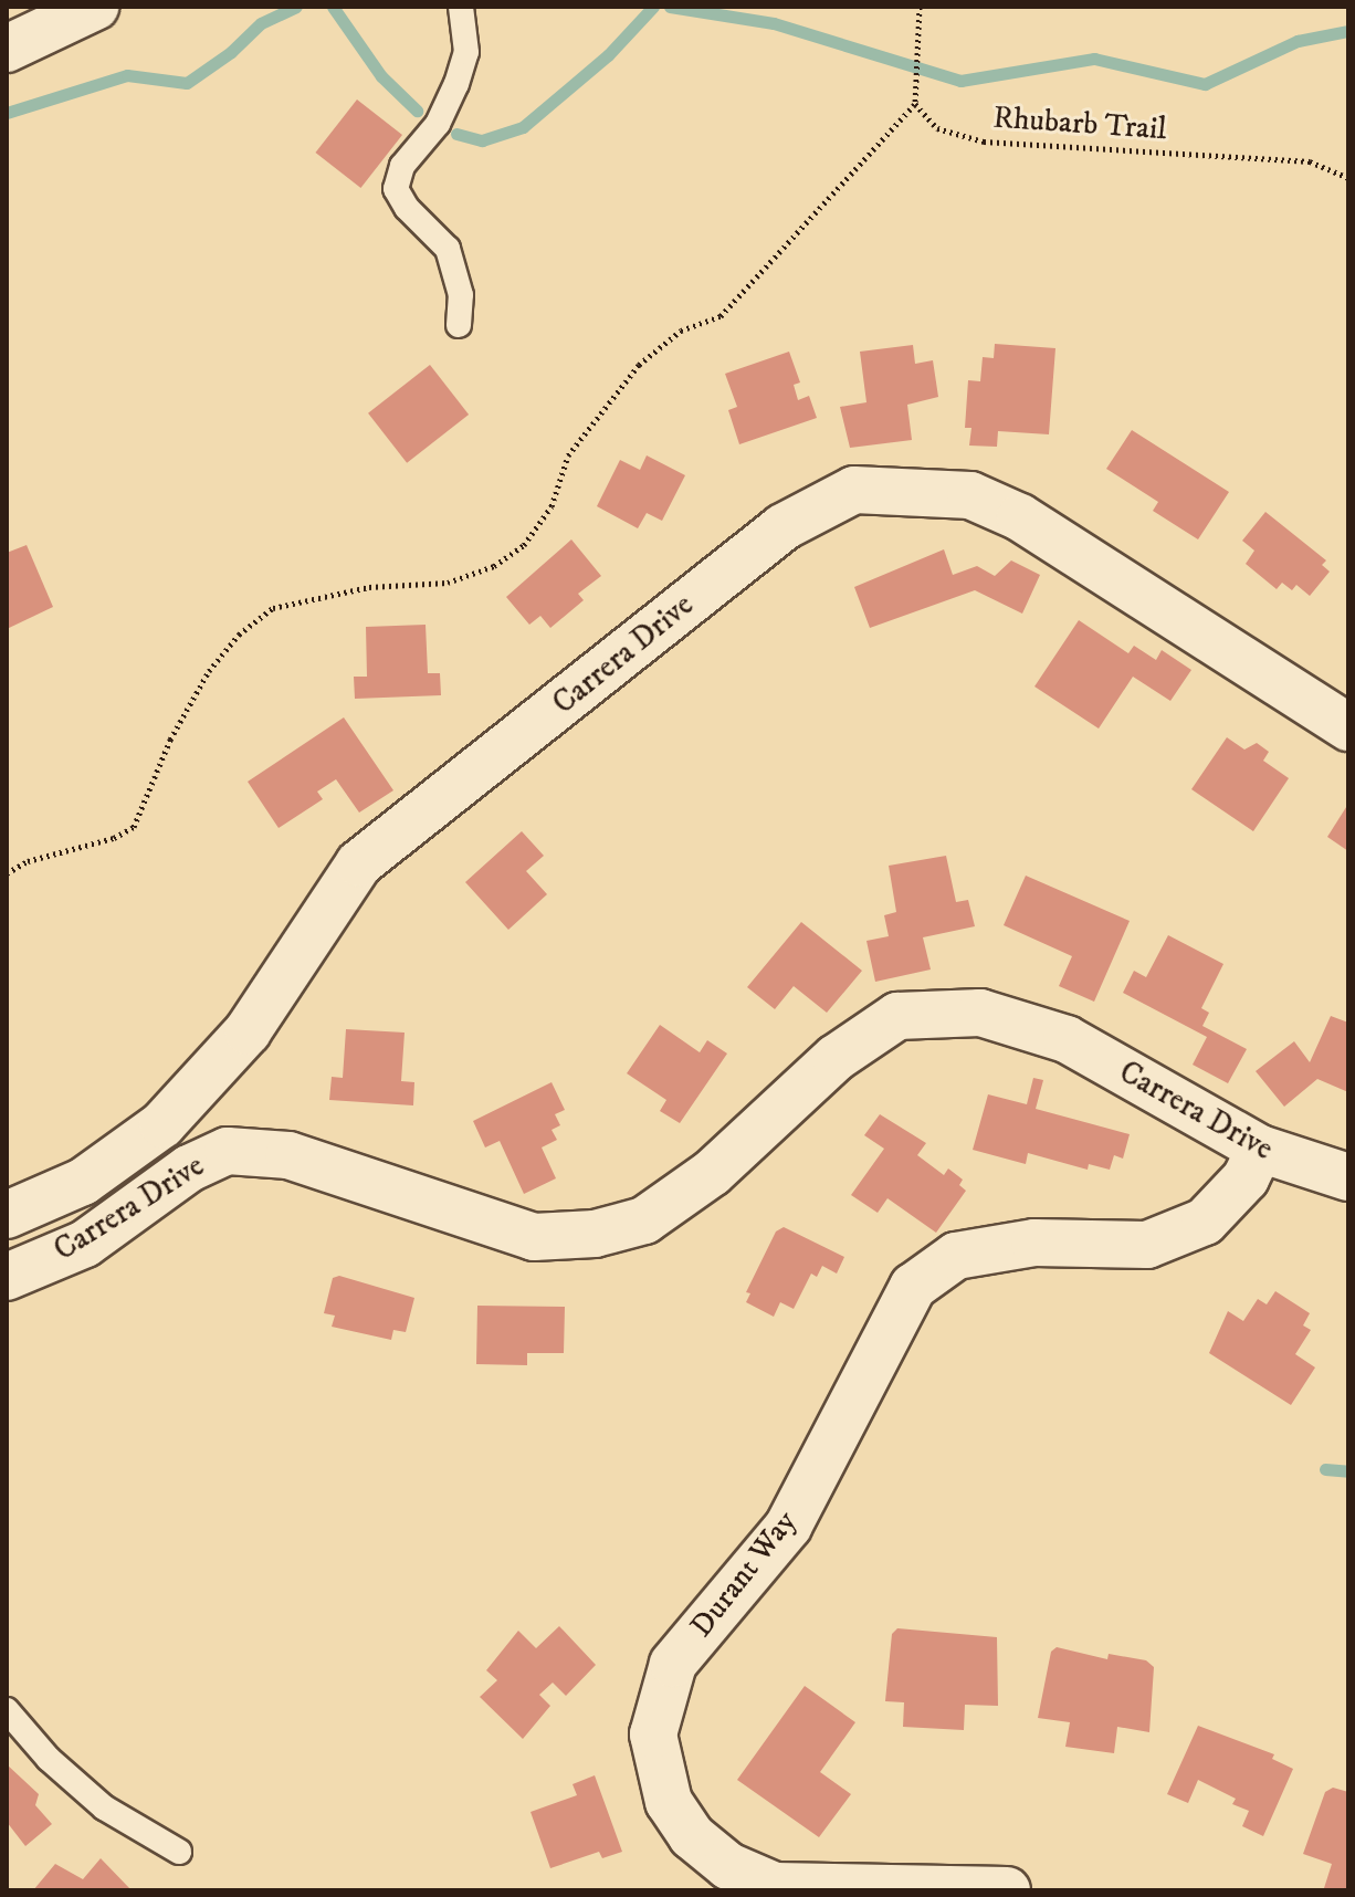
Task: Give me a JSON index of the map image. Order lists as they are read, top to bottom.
{
  "streets": {
    "street": ["Carrera Drive", "Durant Way"],
    "path": ["Rhubarb Trail"]
  },
  "crossings": [
    ["Carrera Drive", "Durant Way"]
  ]
}
